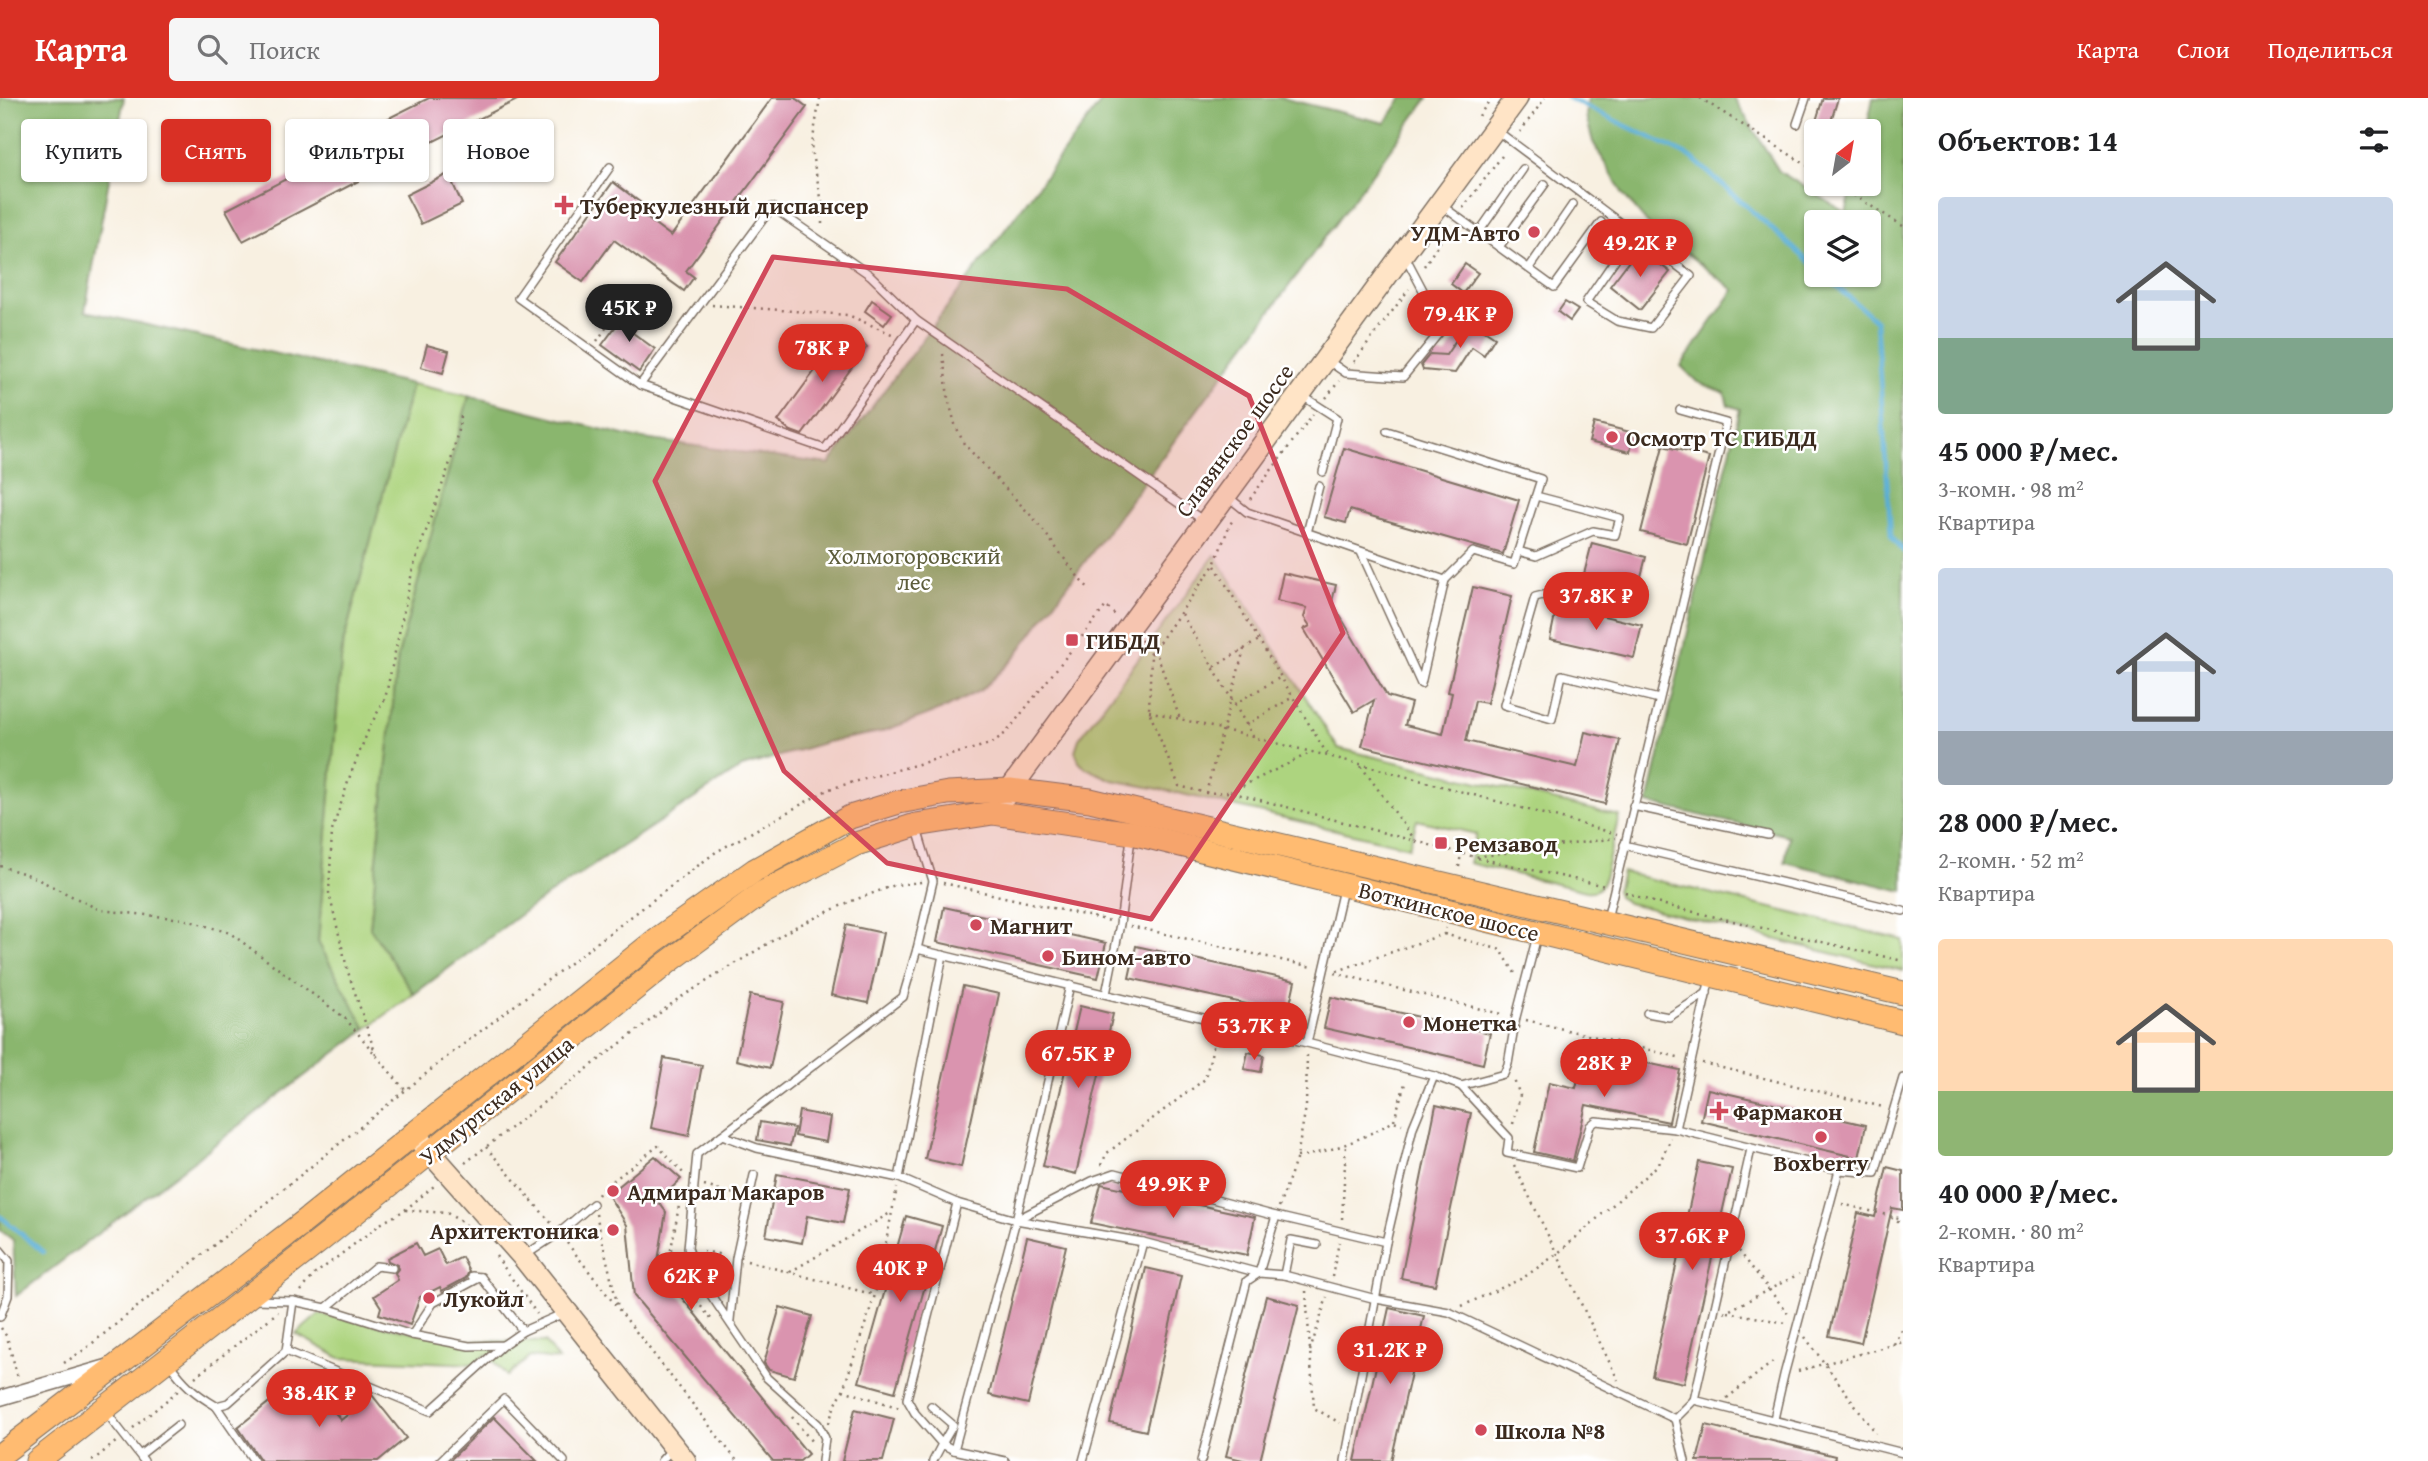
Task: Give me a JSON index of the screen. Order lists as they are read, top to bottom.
{
  "streets": {
    "main road": ["Славянское шоссе", "Воткинское шоссе", "Удмуртская улица"]
  },
  "crossings": [
    ["Славянское шоссе", "Воткинское шоссе"],
    ["Славянское шоссе", "Удмуртская улица"],
    ["Воткинское шоссе", "Удмуртская улица"]
  ],
  "parks": ["Холмогоровский лес"],
  "places": {
    "health": ["Туберкулезный диспансер", "Фармакон"],
    "other": [
      "УДМ-Авто",
      "Осмотр ТС ГИБДД",
      "Магнит",
      "Бином-авто",
      "Монетка",
      "Boxberry",
      "Адмирал Макаров",
      "Архитектоника",
      "Лукойл",
      "Школа №8"
    ],
    "transit": ["ГИБДД", "Ремзавод"]
  },
  "north": "top right",
  "page": {
    "header": "Карта",
    "search": "Поиск",
    "nav": ["Карта", "Слои", "Поделиться"],
    "heading": "Объектов: 14",
    "chip": [
      "Купить",
      "Снять",
      "Фильтры",
      "Новое"
    ],
    "list": [
      {
        "name": "45 000 ₽/мес.",
        "note": "3-комн. · 98 m² · Квартира"
      },
      {
        "name": "28 000 ₽/мес.",
        "note": "2-комн. · 52 m² · Квартира"
      },
      {
        "name": "40 000 ₽/мес.",
        "note": "2-комн. · 80 m² · Квартира"
      }
    ],
    "price": [
      "49.2K ₽",
      "45K ₽",
      "79.4K ₽",
      "78K ₽",
      "37.8K ₽",
      "53.7K ₽",
      "67.5K ₽",
      "28K ₽",
      "49.9K ₽",
      "37.6K ₽",
      "40K ₽",
      "62K ₽",
      "31.2K ₽",
      "38.4K ₽"
    ]
  }
}
